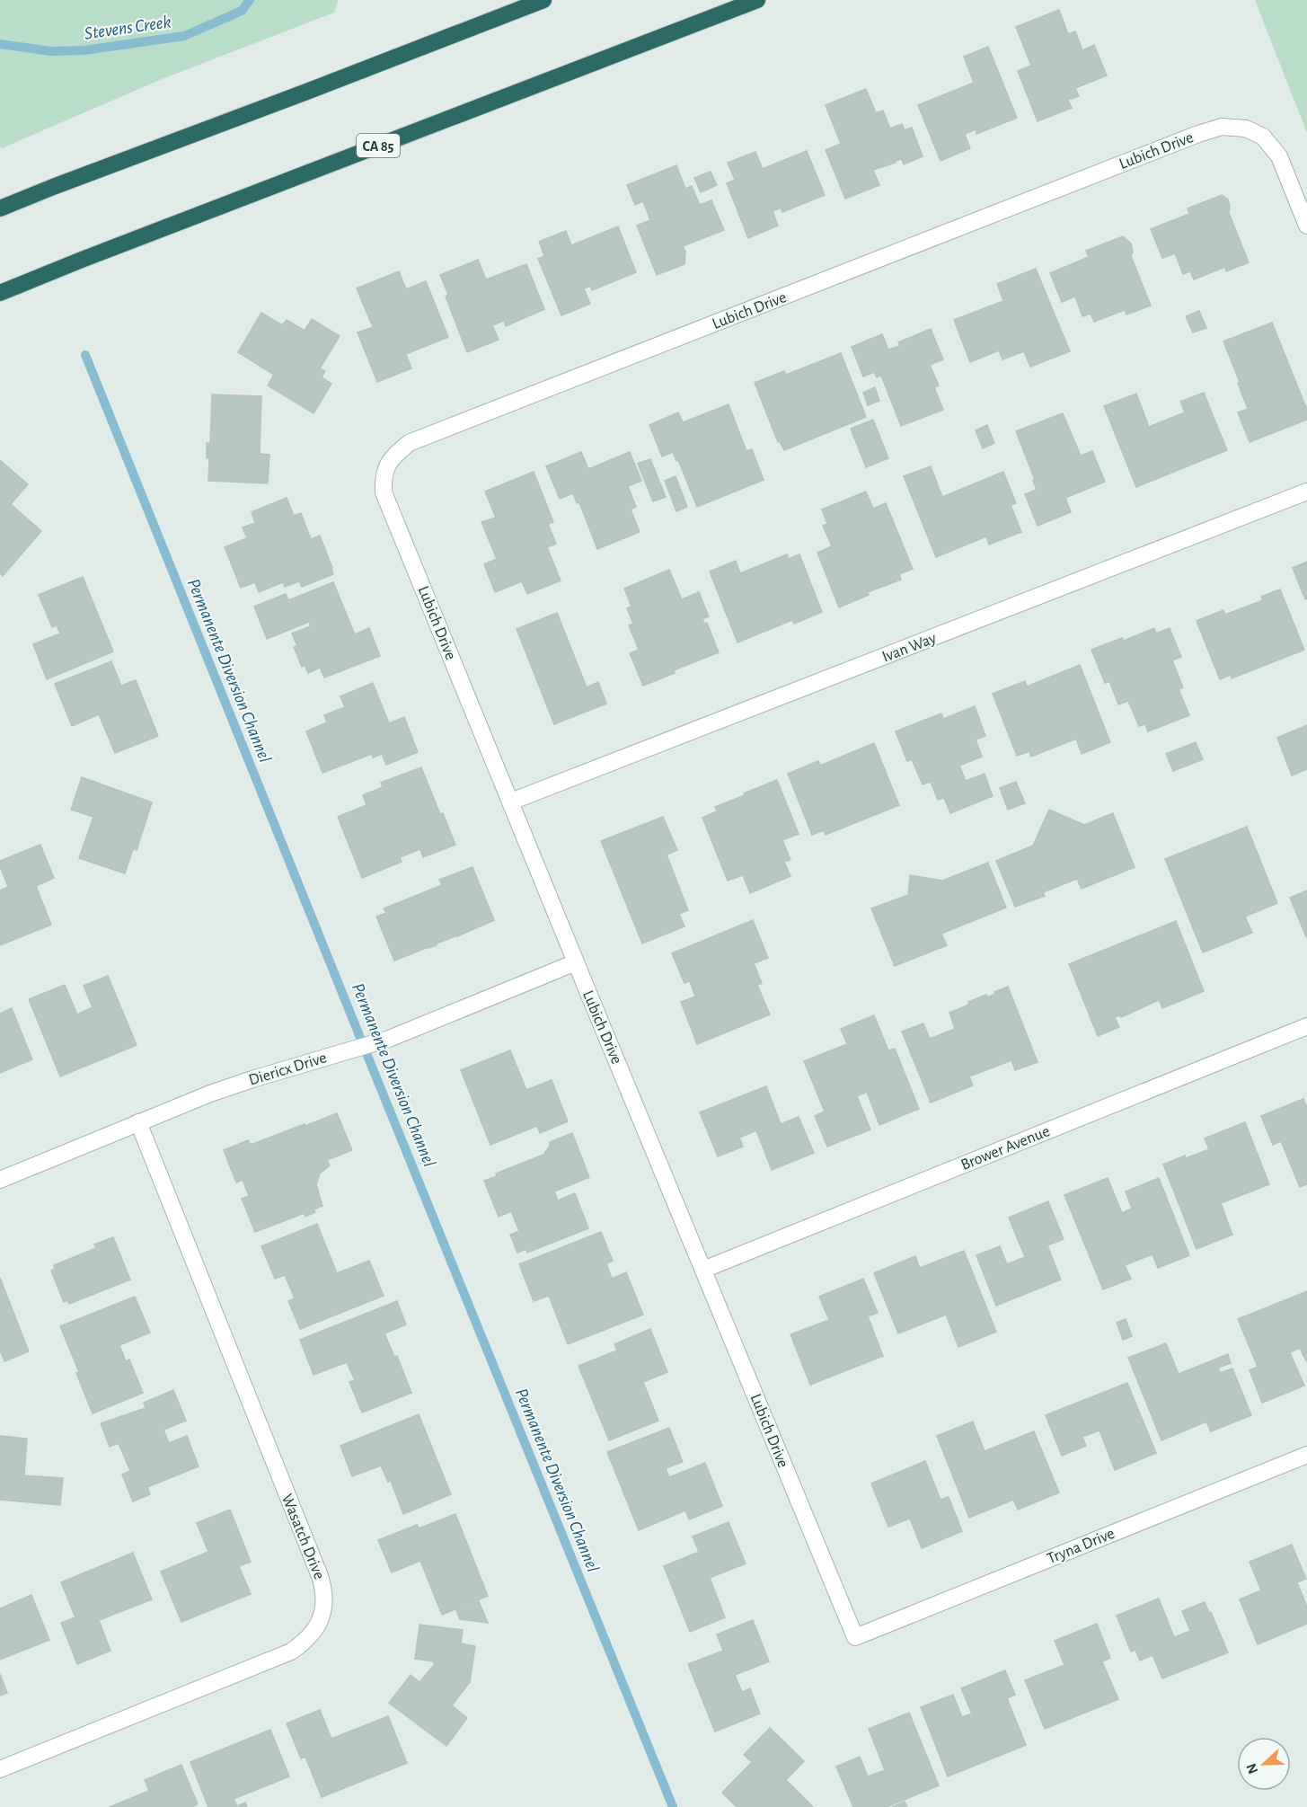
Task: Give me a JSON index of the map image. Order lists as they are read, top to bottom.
{
  "streets": {
    "highway": ["CA 85"],
    "street": [
      "Lubich Drive",
      "Ivan Way",
      "Diericx Drive",
      "Brower Avenue",
      "Wasatch Drive",
      "Tryna Drive"
    ]
  },
  "crossings": [
    ["Lubich Drive", "Ivan Way"],
    ["Lubich Drive", "Diericx Drive"],
    ["Lubich Drive", "Brower Avenue"],
    ["Lubich Drive", "Tryna Drive"],
    ["Diericx Drive", "Wasatch Drive"]
  ],
  "water": ["Stevens Creek", "Permanente Diversion Channel"],
  "north": "left"
}
